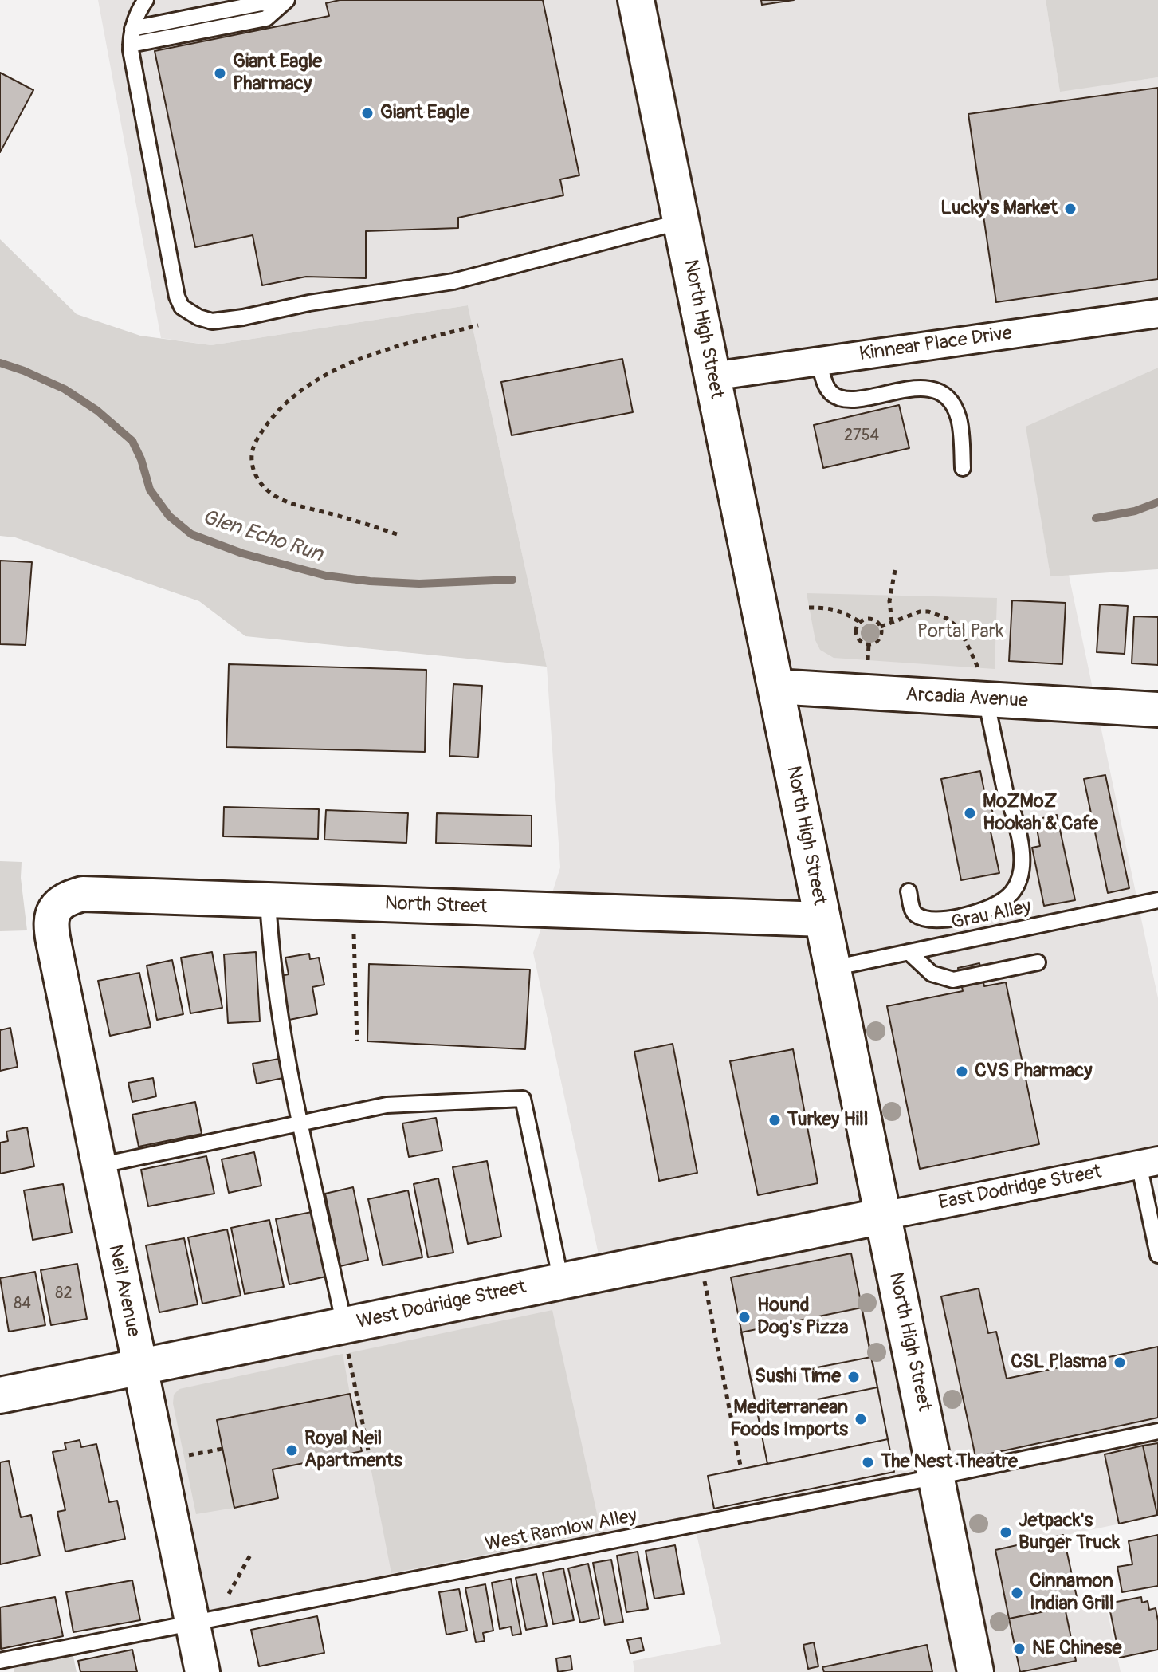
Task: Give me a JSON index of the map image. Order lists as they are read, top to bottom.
{
  "streets": {
    "main road": ["North High Street", "West Dodridge Street"],
    "street": [
      "Kinnear Place Drive",
      "Arcadia Avenue",
      "North Street",
      "East Dodridge Street",
      "Neil Avenue"
    ],
    "lane": ["Grau Alley", "West Ramlow Alley"]
  },
  "crossings": [
    ["North High Street", "Kinnear Place Drive"],
    ["North High Street", "Arcadia Avenue"],
    ["North High Street", "North Street"],
    ["North High Street", "Grau Alley"],
    ["North High Street", "East Dodridge Street"],
    ["North High Street", "West Dodridge Street"],
    ["North High Street", "West Ramlow Alley"],
    ["North Street", "Neil Avenue"],
    ["East Dodridge Street", "West Dodridge Street"],
    ["Neil Avenue", "West Dodridge Street"],
    ["Neil Avenue", "West Ramlow Alley"]
  ],
  "water": ["Glen Echo Run"],
  "parks": ["Portal Park"],
  "places": [
    "Giant Eagle Pharmacy",
    "Giant Eagle",
    "Lucky's Market",
    "MoZMoZ Hookah & Cafe",
    "CVS Pharmacy",
    "Turkey Hill",
    "Hound Dog's Pizza",
    "CSL Plasma",
    "Sushi Time",
    "Mediterranean Foods Imports",
    "Royal Neil Apartments",
    "The Nest Theatre",
    "Jetpack's Burger Truck",
    "Cinnamon Indian Grill",
    "NE Chinese"
  ],
  "house_numbers": ["2754", "82", "84"]
}
